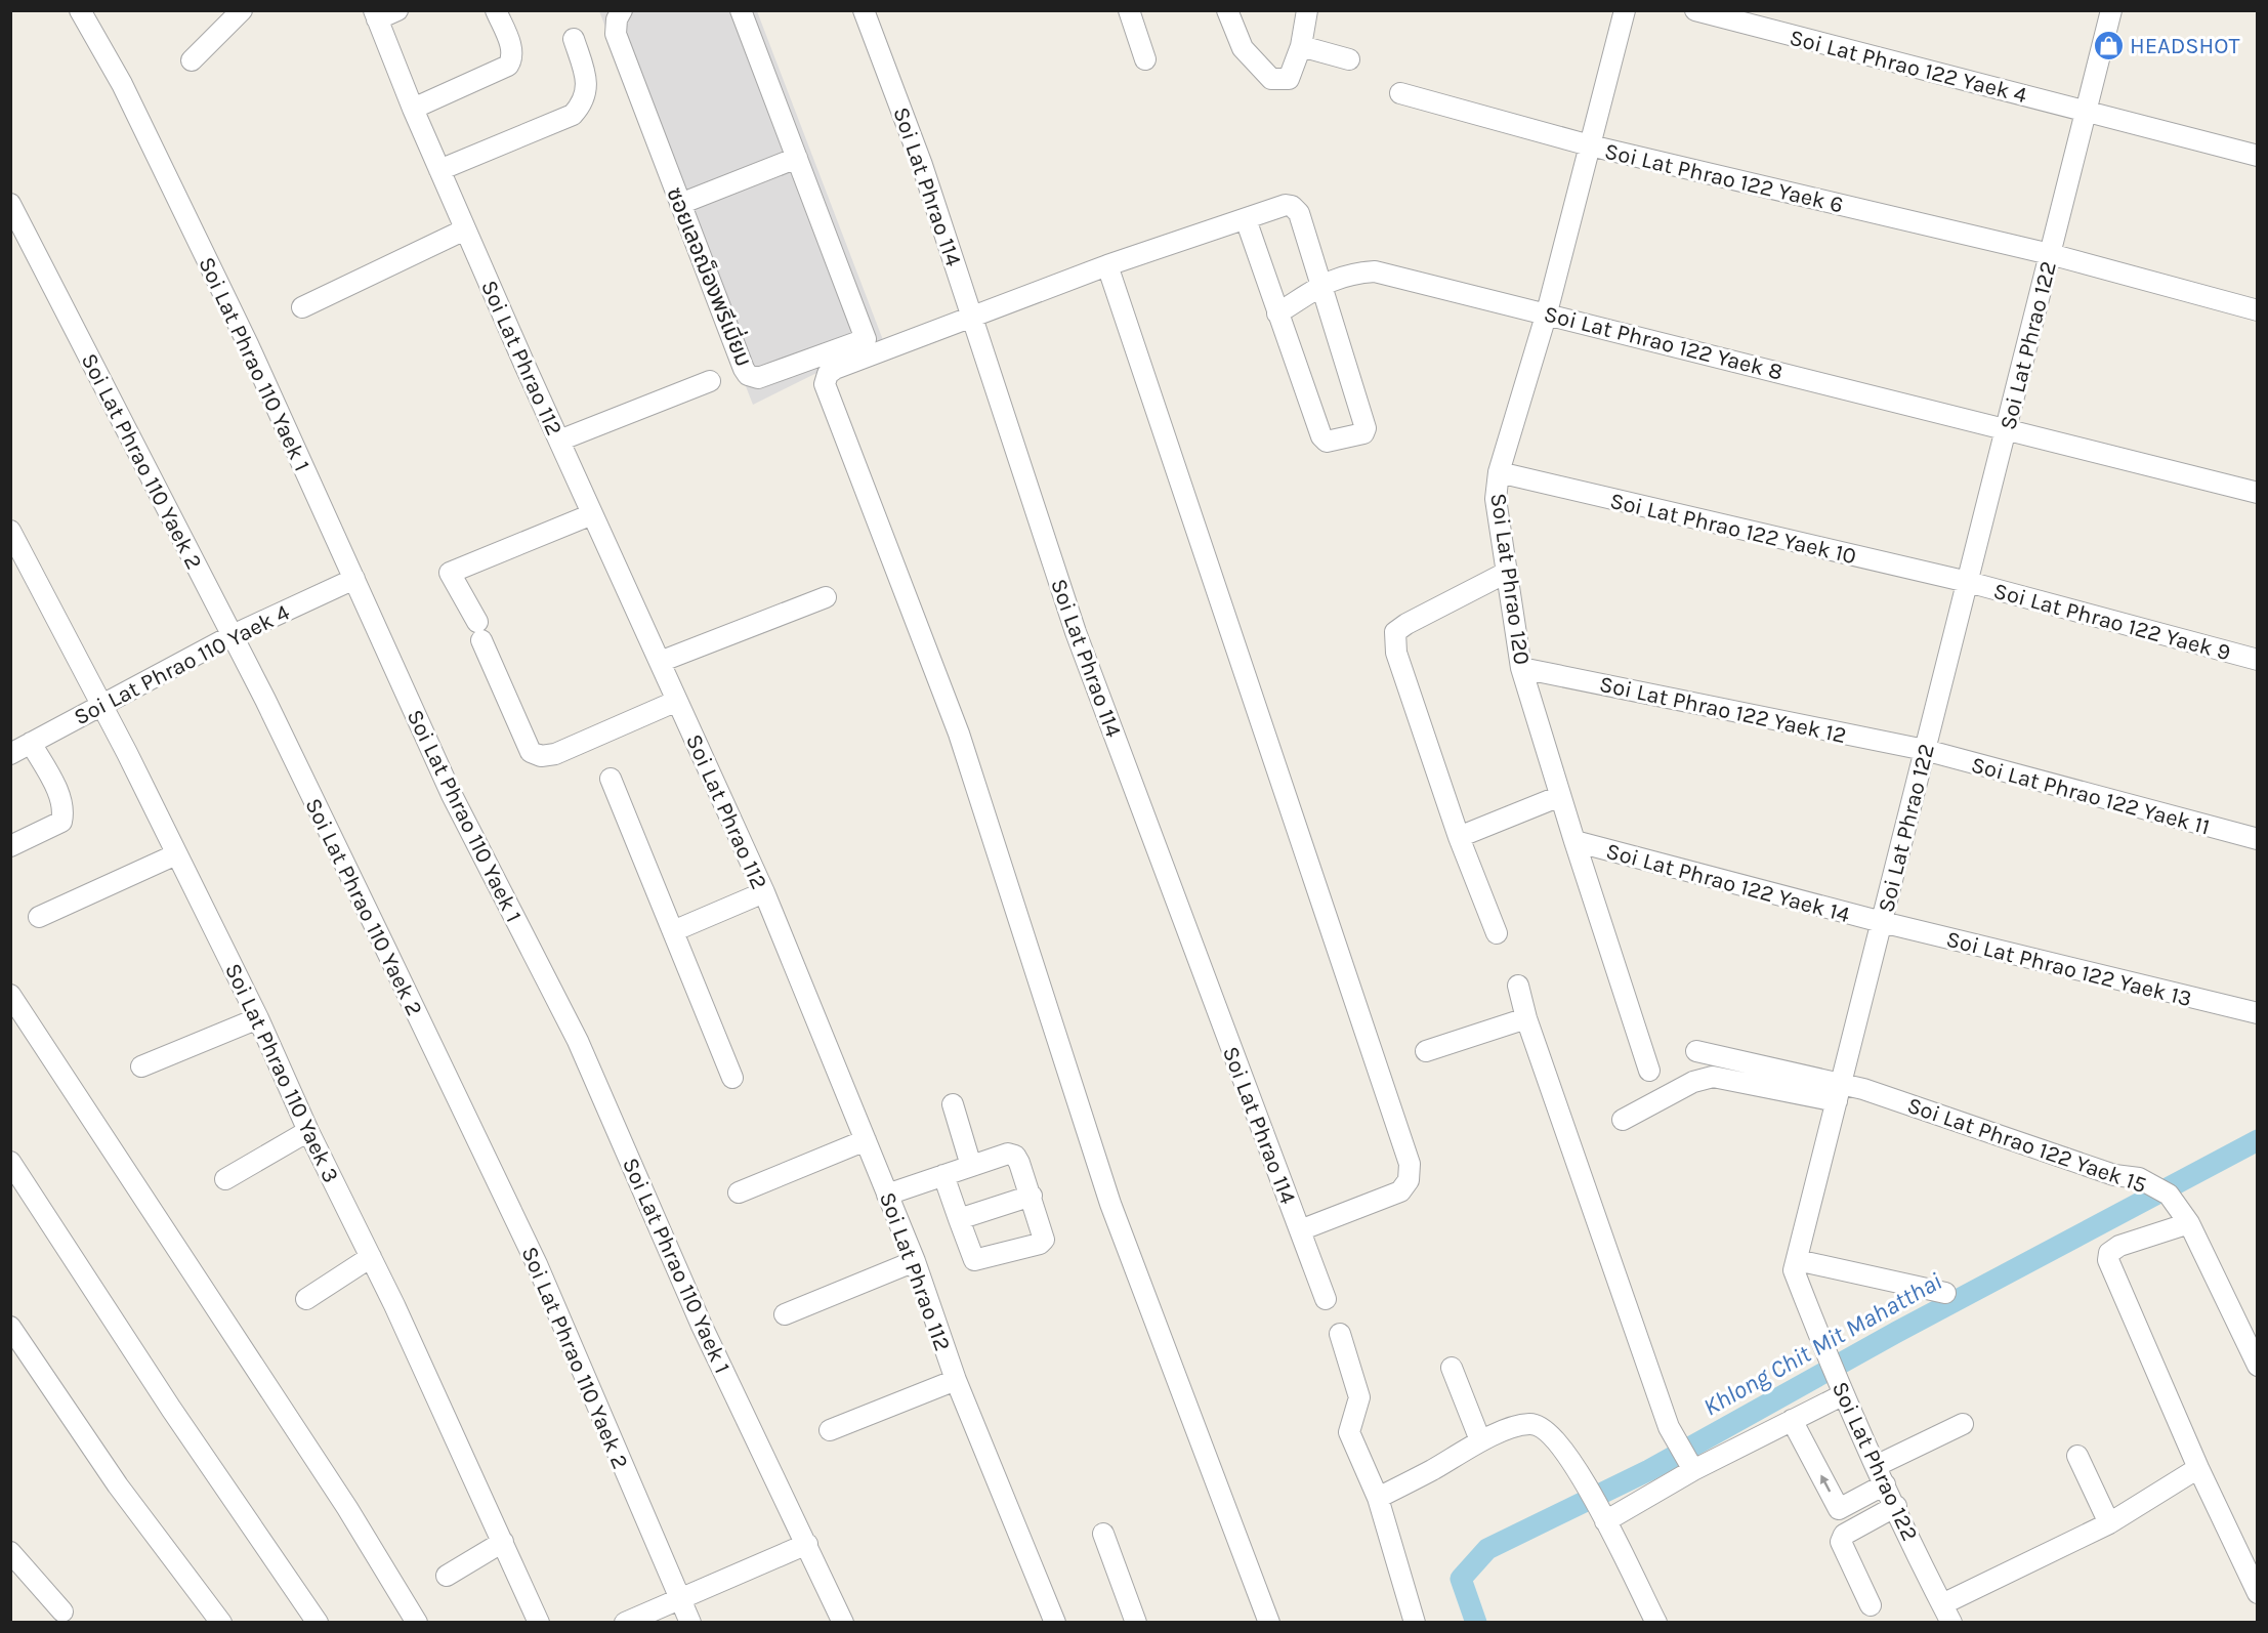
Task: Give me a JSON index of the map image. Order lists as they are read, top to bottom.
{
  "streets": {
    "street": [
      "Soi Lat Phrao 122 Yaek 4",
      "Soi Lat Phrao 122 Yaek 6",
      "Soi Lat Phrao 114",
      "ซอยเลอฌ็องพรีเมี่ยม",
      "Soi Lat Phrao 122 Yaek 8",
      "Soi Lat Phrao 122",
      "Soi Lat Phrao 112",
      "Soi Lat Phrao 110 Yaek 1",
      "Soi Lat Phrao 110 Yaek 2",
      "Soi Lat Phrao 122 Yaek 10",
      "Soi Lat Phrao 120",
      "Soi Lat Phrao 122 Yaek 9",
      "Soi Lat Phrao 110 Yaek 4",
      "Soi Lat Phrao 122 Yaek 12",
      "Soi Lat Phrao 122 Yaek 11",
      "Soi Lat Phrao 122 Yaek 14",
      "Soi Lat Phrao 122 Yaek 13",
      "Soi Lat Phrao 110 Yaek 3",
      "Soi Lat Phrao 122 Yaek 15"
    ]
  },
  "crossings": [
    ["Soi Lat Phrao 122 Yaek 4", "Soi Lat Phrao 122"],
    ["Soi Lat Phrao 122 Yaek 6", "Soi Lat Phrao 122"],
    ["Soi Lat Phrao 122 Yaek 6", "Soi Lat Phrao 120"],
    ["Soi Lat Phrao 122 Yaek 8", "Soi Lat Phrao 122"],
    ["Soi Lat Phrao 122 Yaek 8", "Soi Lat Phrao 120"],
    ["Soi Lat Phrao 122", "Soi Lat Phrao 122 Yaek 10"],
    ["Soi Lat Phrao 122", "Soi Lat Phrao 122 Yaek 9"],
    ["Soi Lat Phrao 122", "Soi Lat Phrao 122 Yaek 12"],
    ["Soi Lat Phrao 122", "Soi Lat Phrao 122 Yaek 11"],
    ["Soi Lat Phrao 122", "Soi Lat Phrao 122 Yaek 14"],
    ["Soi Lat Phrao 122", "Soi Lat Phrao 122 Yaek 13"],
    ["Soi Lat Phrao 122", "Soi Lat Phrao 122 Yaek 15"],
    ["Soi Lat Phrao 110 Yaek 1", "Soi Lat Phrao 110 Yaek 4"],
    ["Soi Lat Phrao 110 Yaek 2", "Soi Lat Phrao 110 Yaek 4"],
    ["Soi Lat Phrao 122 Yaek 10", "Soi Lat Phrao 120"],
    ["Soi Lat Phrao 122 Yaek 10", "Soi Lat Phrao 122 Yaek 9"],
    ["Soi Lat Phrao 120", "Soi Lat Phrao 122 Yaek 12"],
    ["Soi Lat Phrao 120", "Soi Lat Phrao 122 Yaek 14"],
    ["Soi Lat Phrao 110 Yaek 4", "Soi Lat Phrao 110 Yaek 3"],
    ["Soi Lat Phrao 122 Yaek 12", "Soi Lat Phrao 122 Yaek 11"],
    ["Soi Lat Phrao 122 Yaek 14", "Soi Lat Phrao 122 Yaek 13"]
  ],
  "water": ["Khlong Chit Mit Mahatthai"],
  "places": {
    "shop": ["HEADSHOT"]
  }
}
